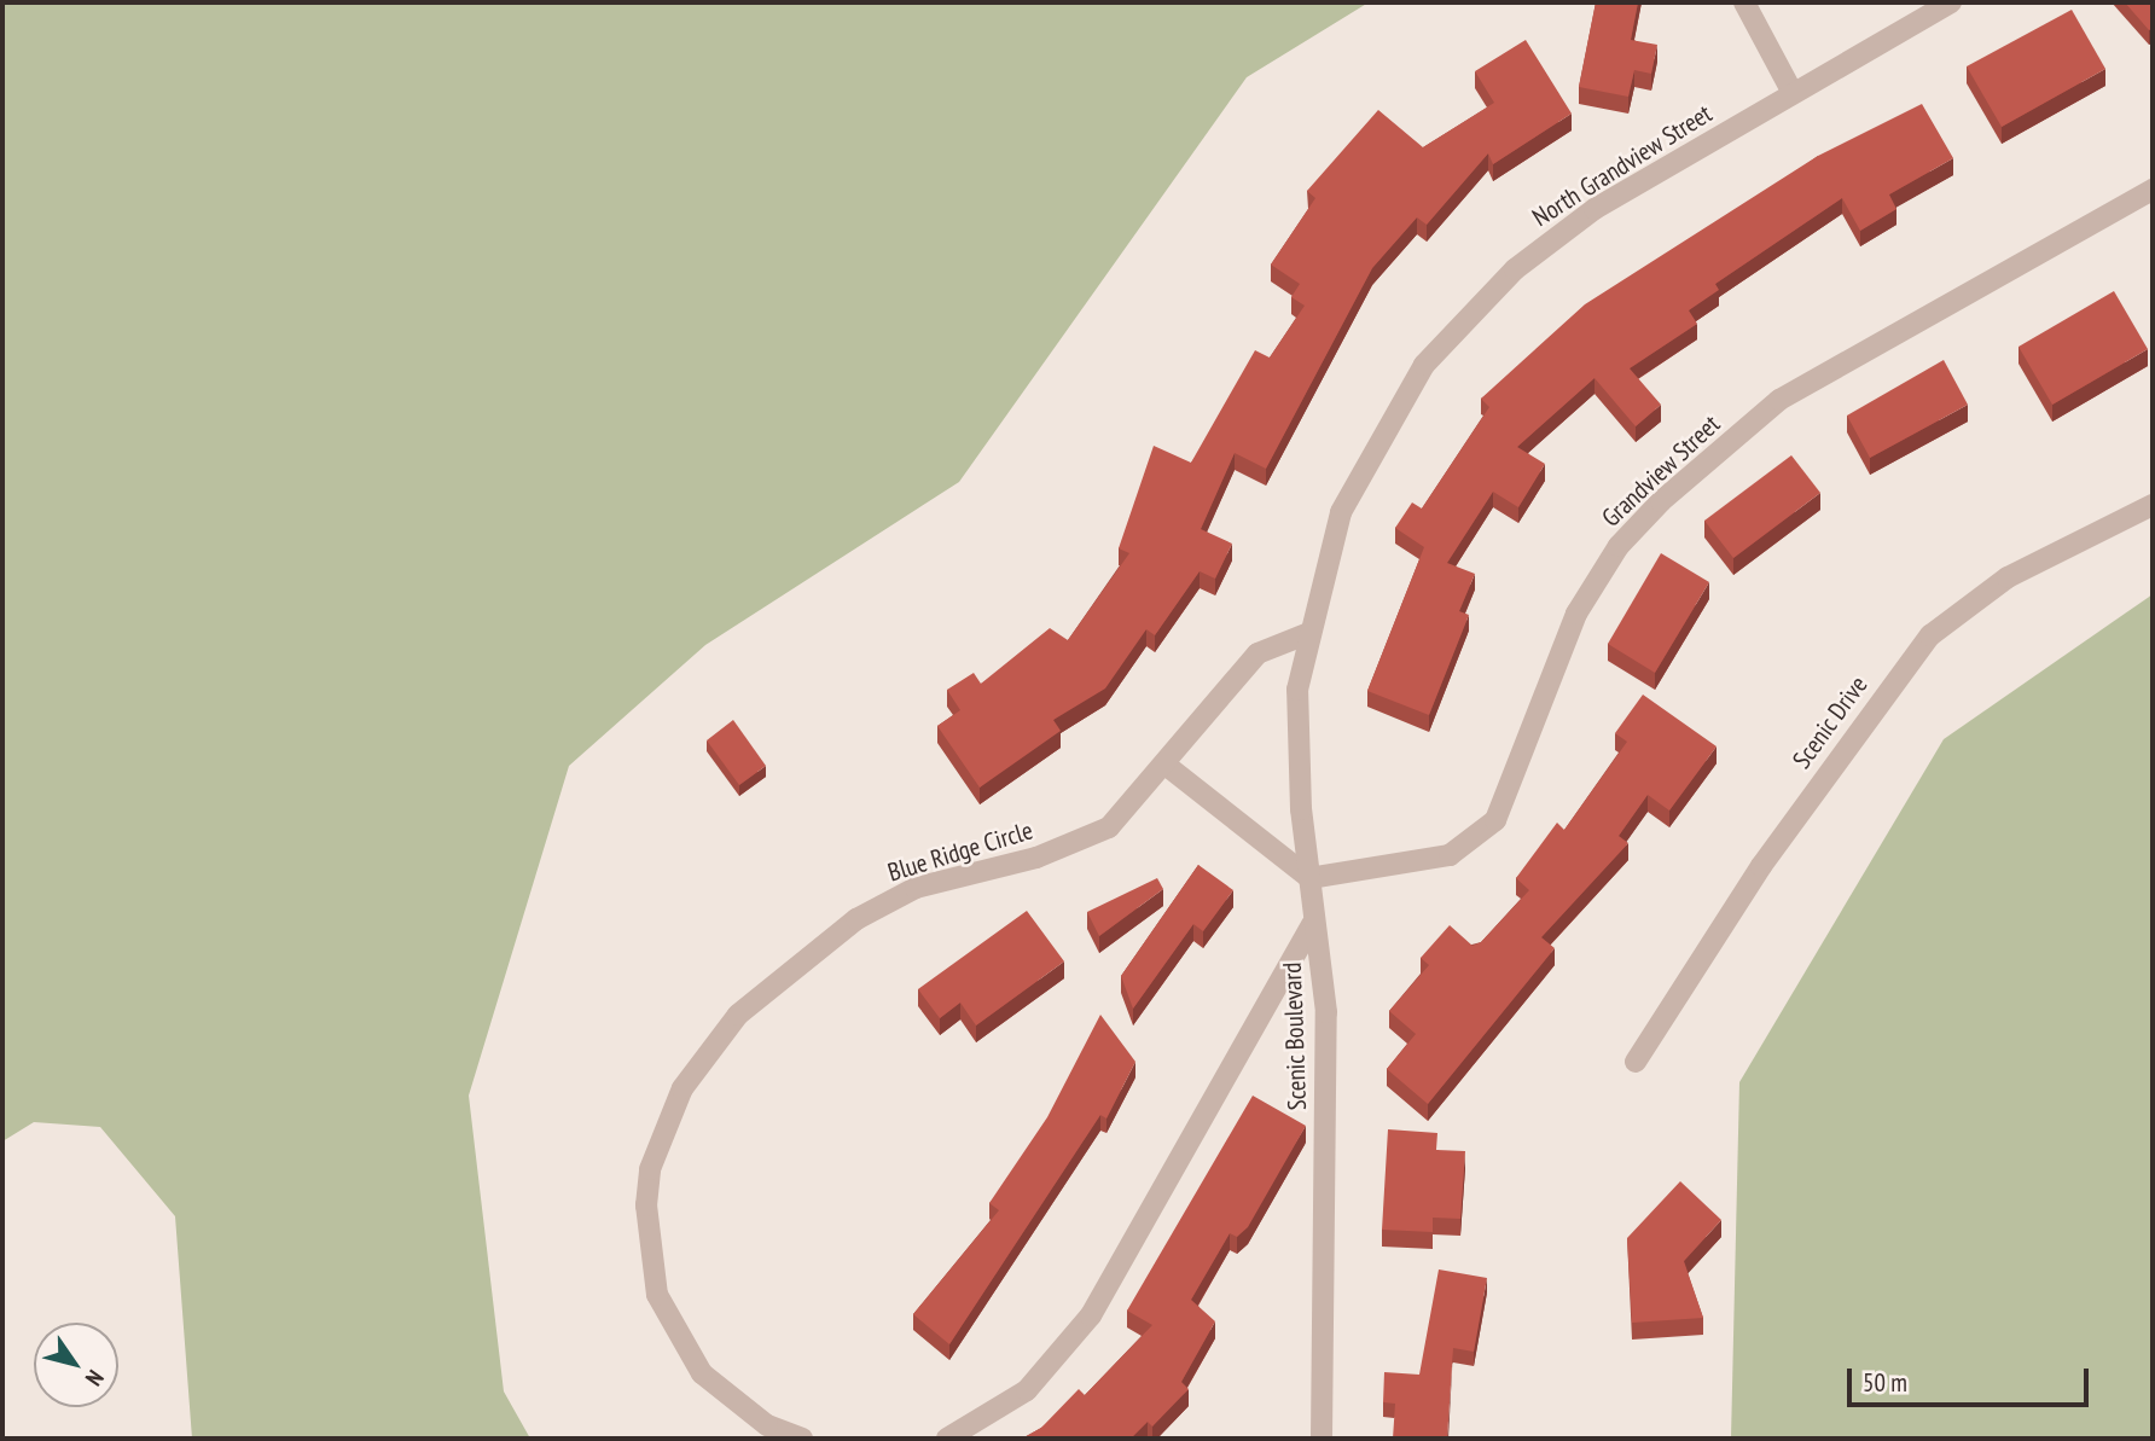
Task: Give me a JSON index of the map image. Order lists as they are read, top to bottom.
{
  "streets": {
    "street": [
      "North Grandview Street",
      "Grandview Street",
      "Scenic Drive",
      "Blue Ridge Circle",
      "Scenic Boulevard"
    ]
  },
  "crossings": [
    ["North Grandview Street", "Scenic Boulevard"],
    ["Grandview Street", "Scenic Boulevard"]
  ],
  "scale_bar": "50 m",
  "north": "bottom right"
}
